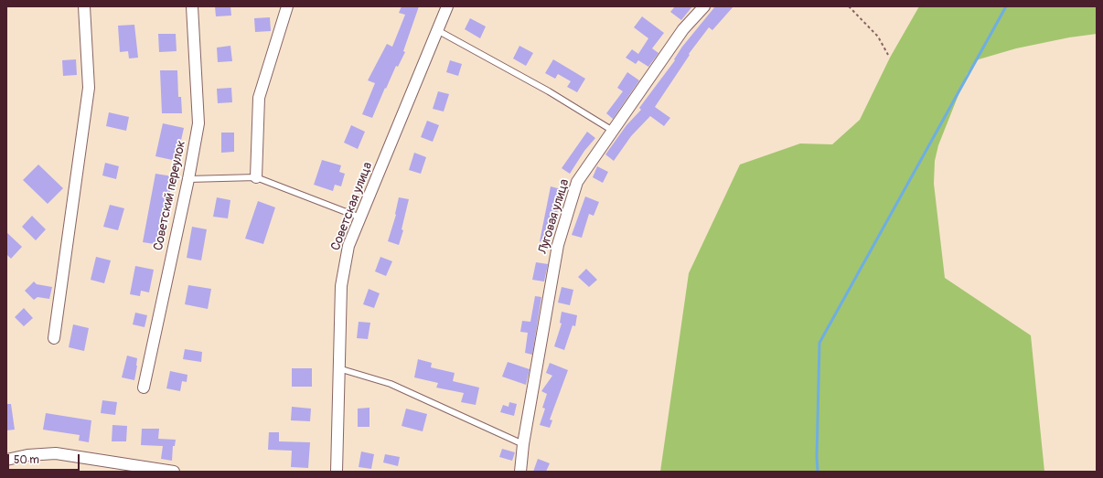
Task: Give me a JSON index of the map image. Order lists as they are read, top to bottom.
{
  "streets": {
    "street": ["Советский переулок", "Советская улица", "Луговая улица"]
  },
  "scale_bar": "50 m"
}
